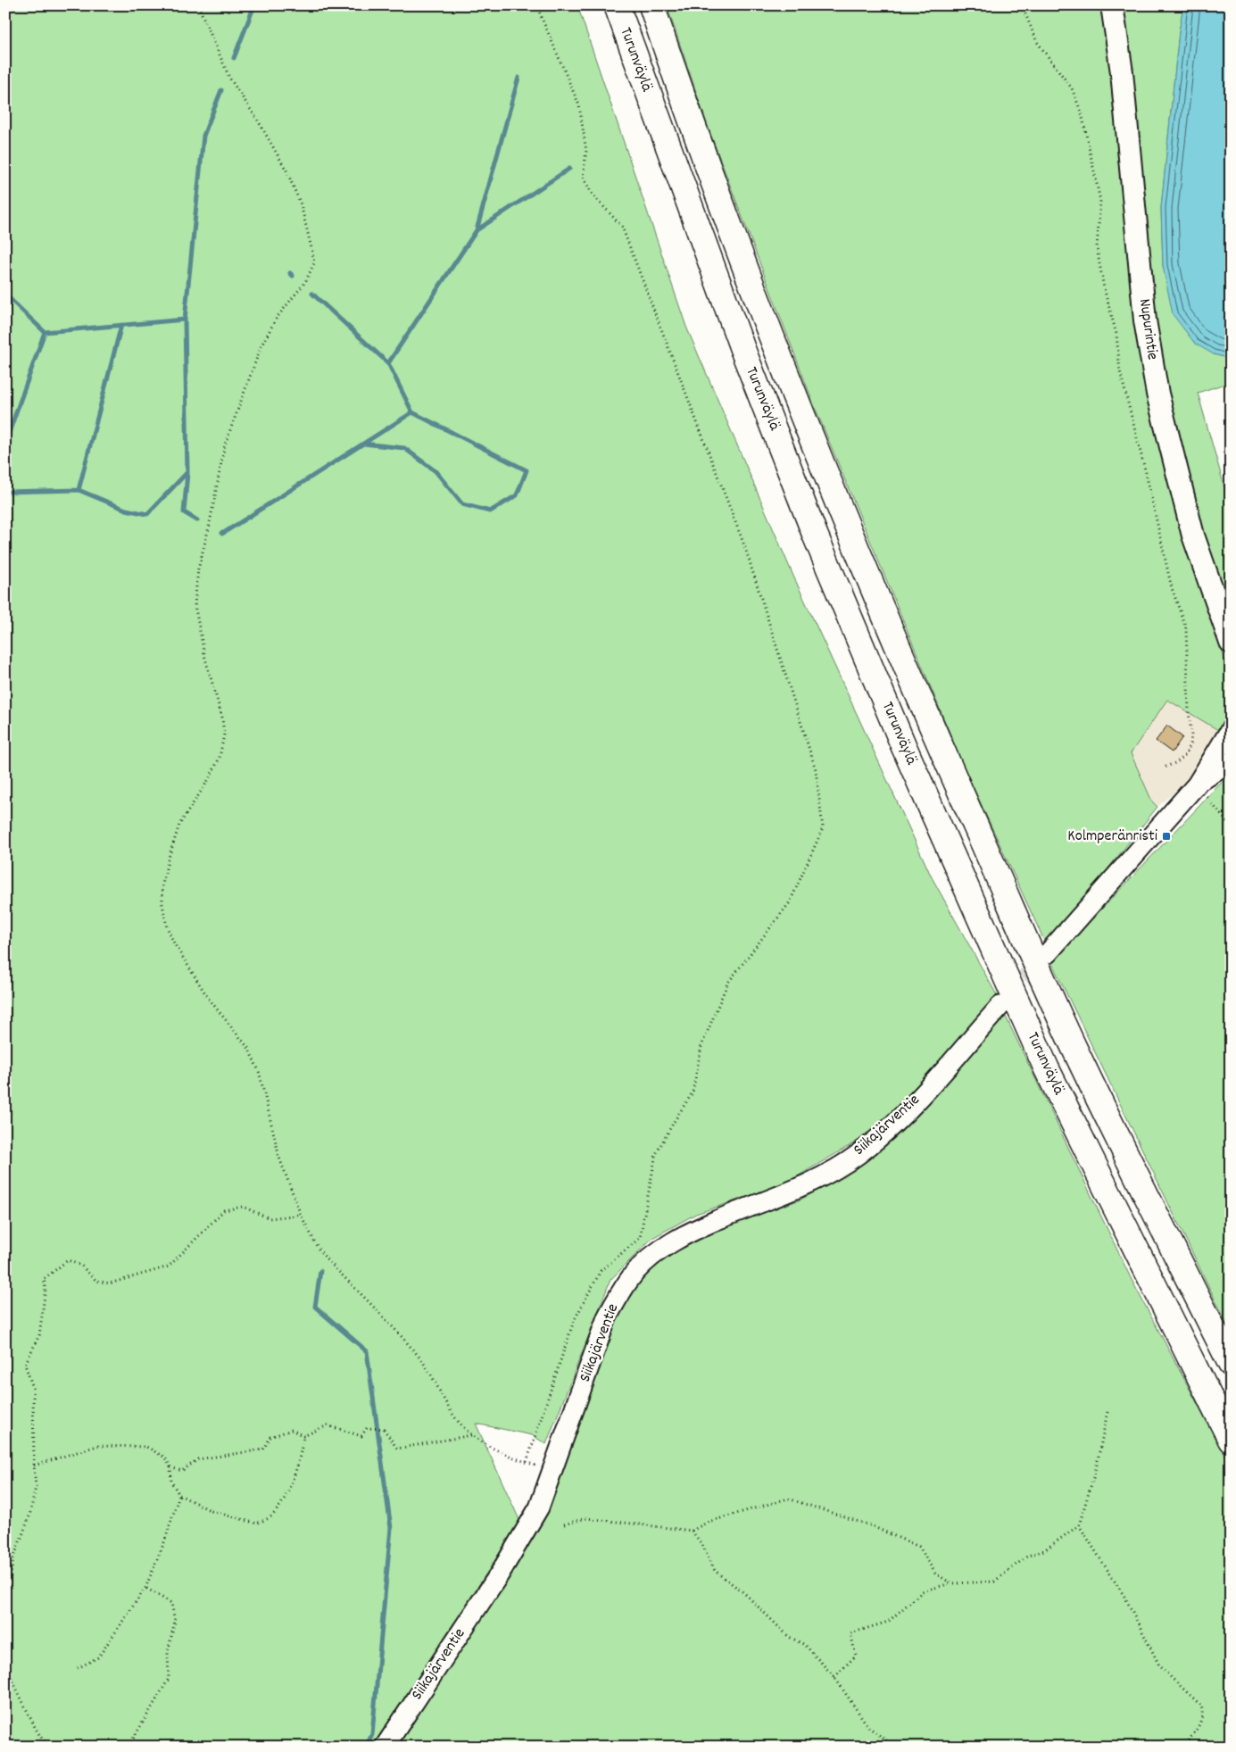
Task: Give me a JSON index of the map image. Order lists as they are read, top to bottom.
{
  "streets": {
    "highway": ["Turunväylä"],
    "main road": ["Nupurintie"],
    "street": ["Siikajärventie"]
  },
  "places": {
    "transit": ["Kolmperänristi"]
  }
}
